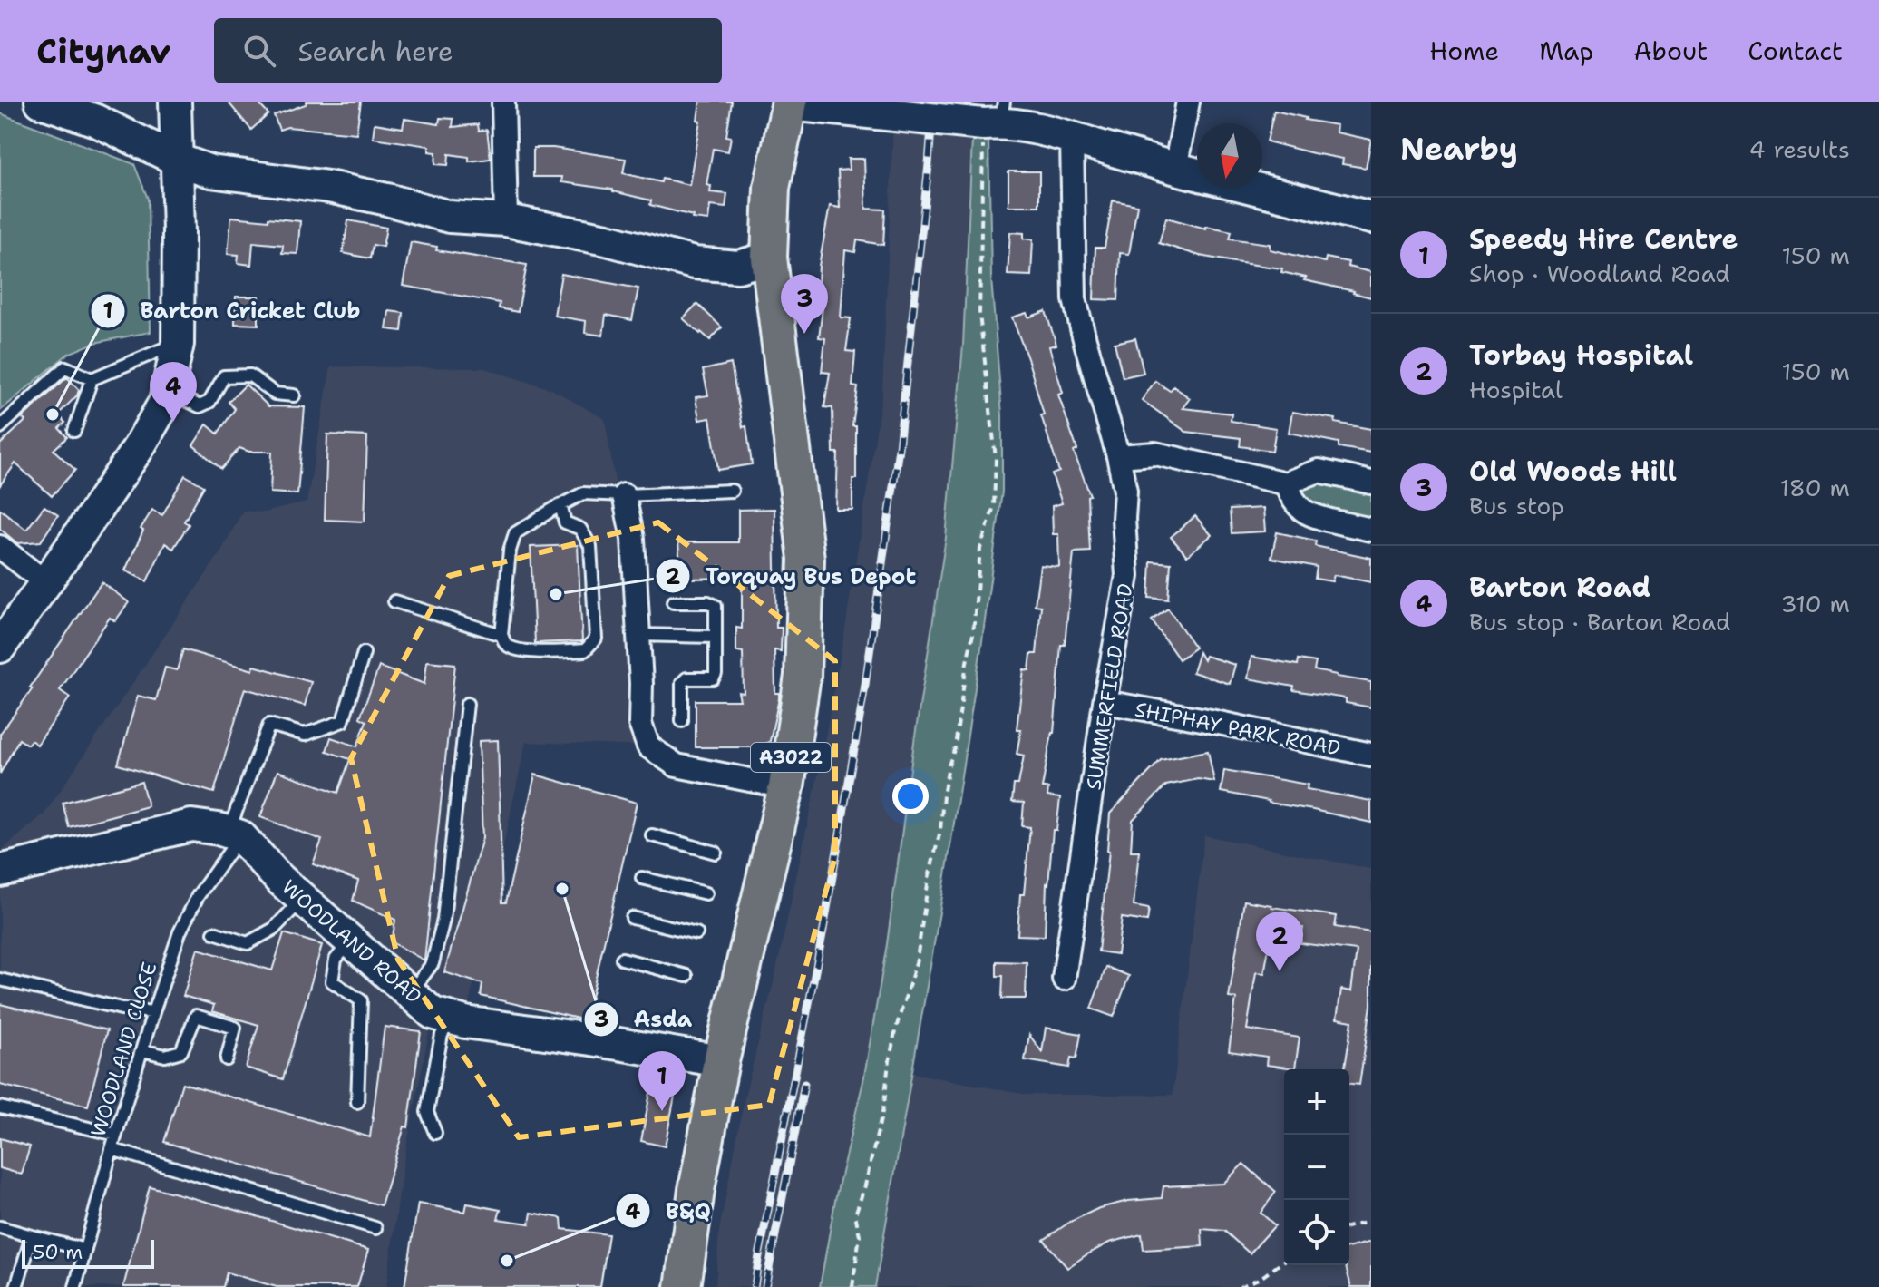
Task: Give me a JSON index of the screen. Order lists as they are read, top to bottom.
{
  "streets": {
    "main road": ["A3022"],
    "street": ["SUMMERFIELD ROAD", "SHIPHAY PARK ROAD", "WOODLAND ROAD"],
    "lane": ["WOODLAND CLOSE"]
  },
  "crossings": [
    ["SUMMERFIELD ROAD", "SHIPHAY PARK ROAD"],
    ["A3022", "WOODLAND ROAD"],
    ["WOODLAND ROAD", "WOODLAND CLOSE"]
  ],
  "places": [
    "Barton Cricket Club",
    "Torquay Bus Depot",
    "Asda",
    "B&Q"
  ],
  "scale_bar": "50 m",
  "north": "bottom",
  "page": {
    "header": "Citynav",
    "search": "Search here",
    "nav": [
      "Home",
      "Map",
      "About",
      "Contact"
    ],
    "heading": ["Nearby", "4 results"],
    "list": [
      {
        "mark": "1",
        "name": "Speedy Hire Centre",
        "note": "Shop · Woodland Road",
        "value": "150 m"
      },
      {
        "mark": "2",
        "name": "Torbay Hospital",
        "note": "Hospital",
        "value": "150 m"
      },
      {
        "mark": "3",
        "name": "Old Woods Hill",
        "note": "Bus stop",
        "value": "180 m"
      },
      {
        "mark": "4",
        "name": "Barton Road",
        "note": "Bus stop · Barton Road",
        "value": "310 m"
      }
    ],
    "pins": [
      "3",
      "4",
      "2",
      "1"
    ],
    "map_buttons": ["+", "−"],
    "scale": "50 m"
  }
}
